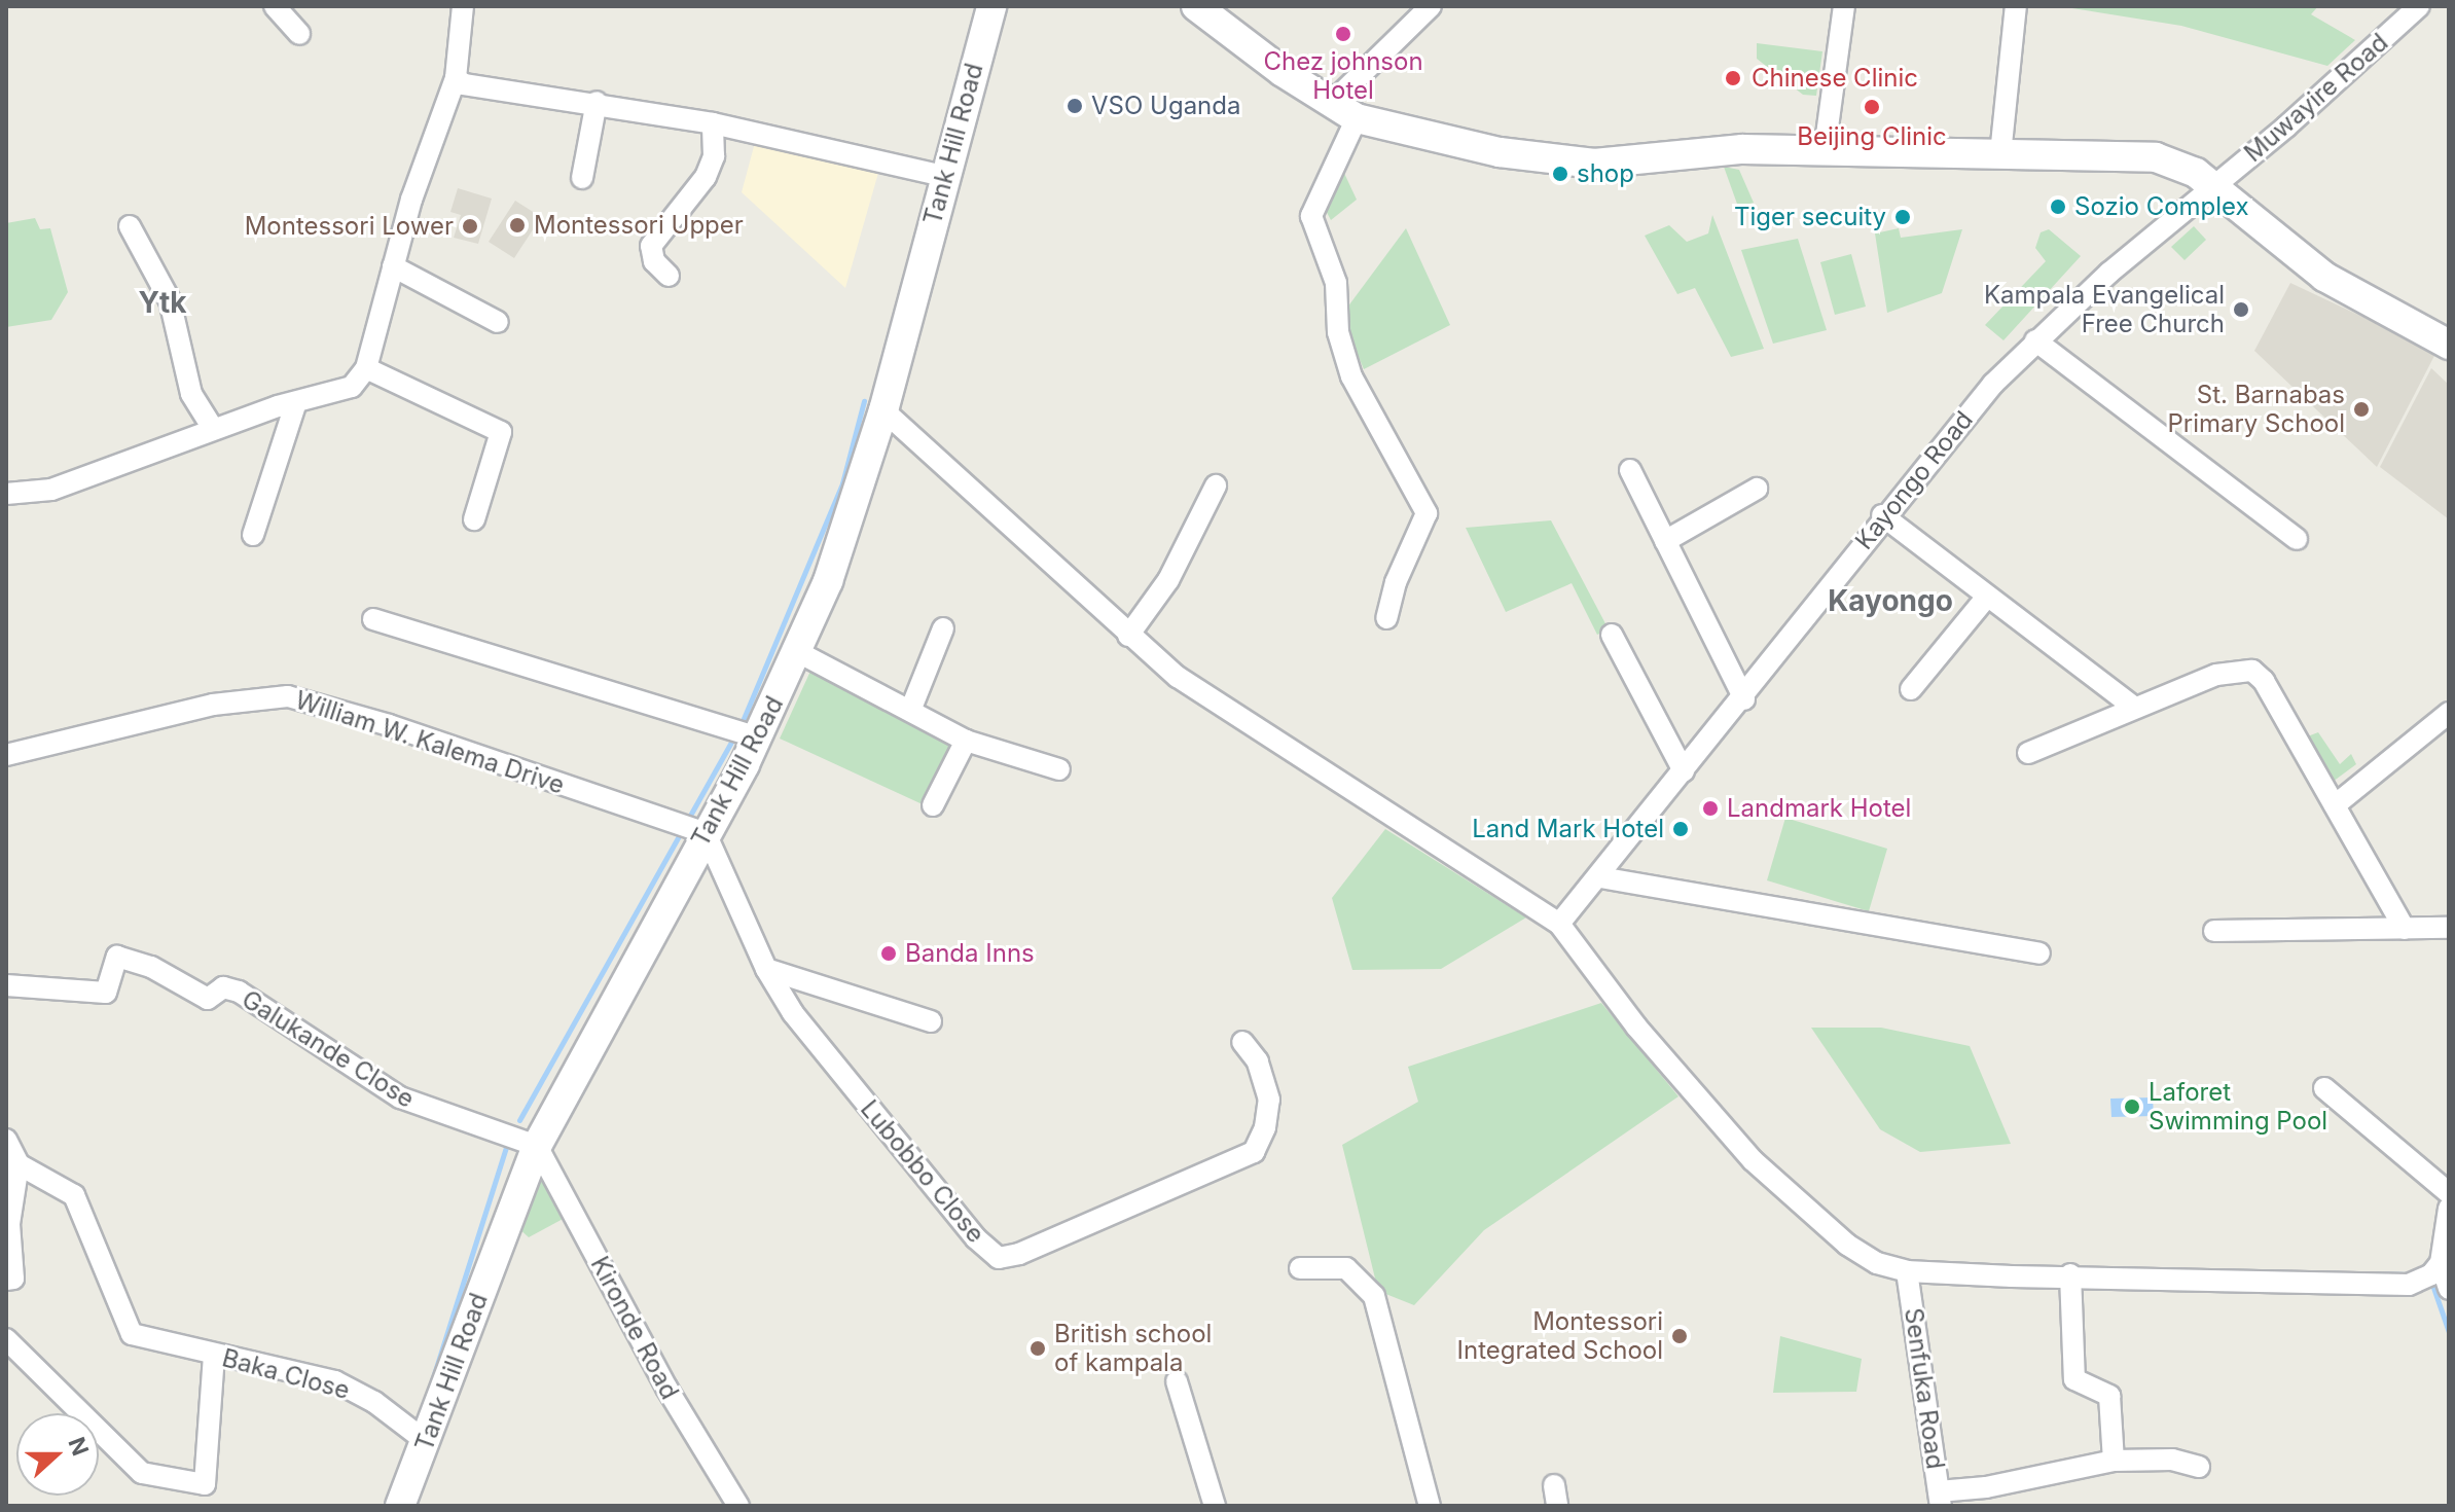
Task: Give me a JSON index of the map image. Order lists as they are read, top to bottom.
{
  "streets": {
    "street": [
      "Muwayire Road",
      "Tank Hill Road",
      "Kayongo Road",
      "William W. Kalema Drive",
      "Galukande Close",
      "Lubobbo Close",
      "Kironde Road",
      "Baka Close",
      "Senfuka Road"
    ]
  },
  "crossings": [
    ["Muwayire Road", "Kayongo Road"],
    ["Tank Hill Road", "William W. Kalema Drive"],
    ["Tank Hill Road", "Galukande Close"],
    ["Tank Hill Road", "Lubobbo Close"],
    ["Tank Hill Road", "Kironde Road"],
    ["Tank Hill Road", "Baka Close"],
    ["William W. Kalema Drive", "Lubobbo Close"],
    ["Galukande Close", "Kironde Road"]
  ],
  "districts": ["Ytk", "Kayongo"],
  "places": [
    "Chez johnson Hotel",
    "Chinese Clinic",
    "VSO Uganda",
    "Beijing Clinic",
    "shop",
    "Sozio Complex",
    "Tiger secuity",
    "Montessori Upper",
    "Montessori Lower",
    "Kampala Evangelical Free Church",
    "St. Barnabas Primary School",
    "Landmark Hotel",
    "Land Mark Hotel",
    "Banda Inns",
    "Laforet Swimming Pool",
    "Montessori Integrated School",
    "British school of kampala"
  ],
  "north": "right"
}
